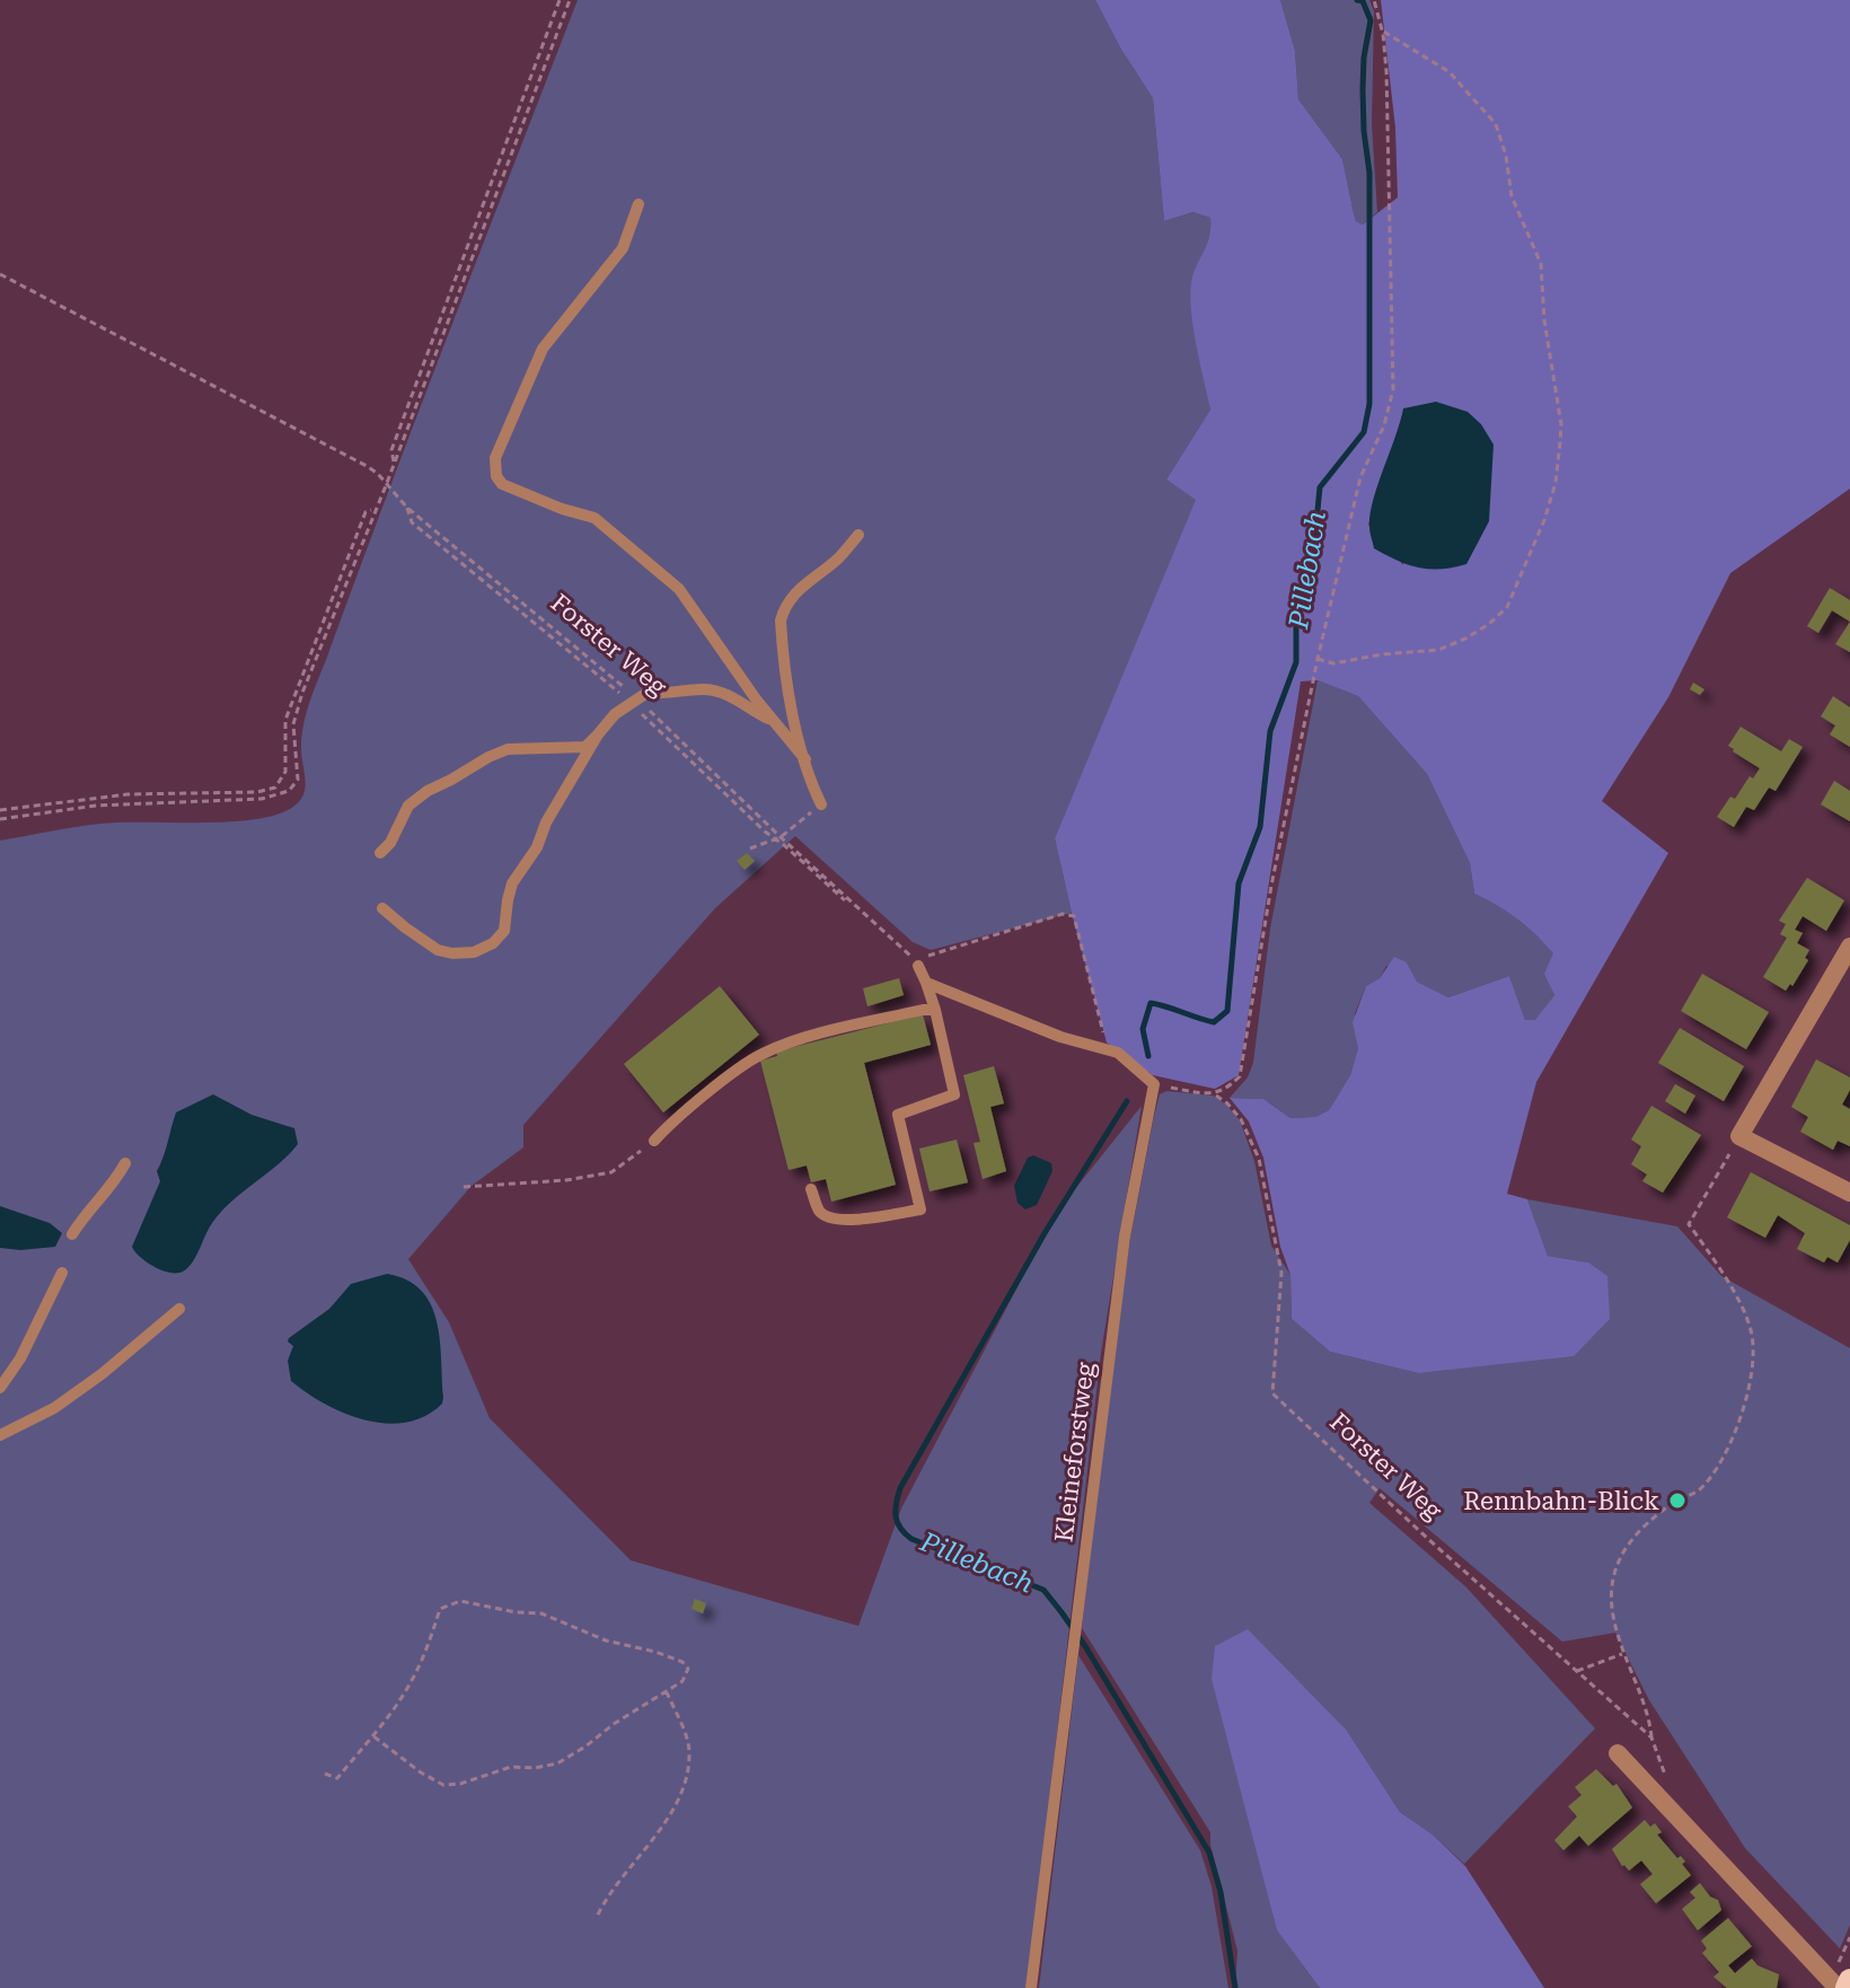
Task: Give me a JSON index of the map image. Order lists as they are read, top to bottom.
{
  "streets": {
    "lane": ["Kleineforstweg"],
    "path": ["Forster Weg"]
  },
  "water": ["Pillebach"],
  "places": ["Rennbahn-Blick"]
}
